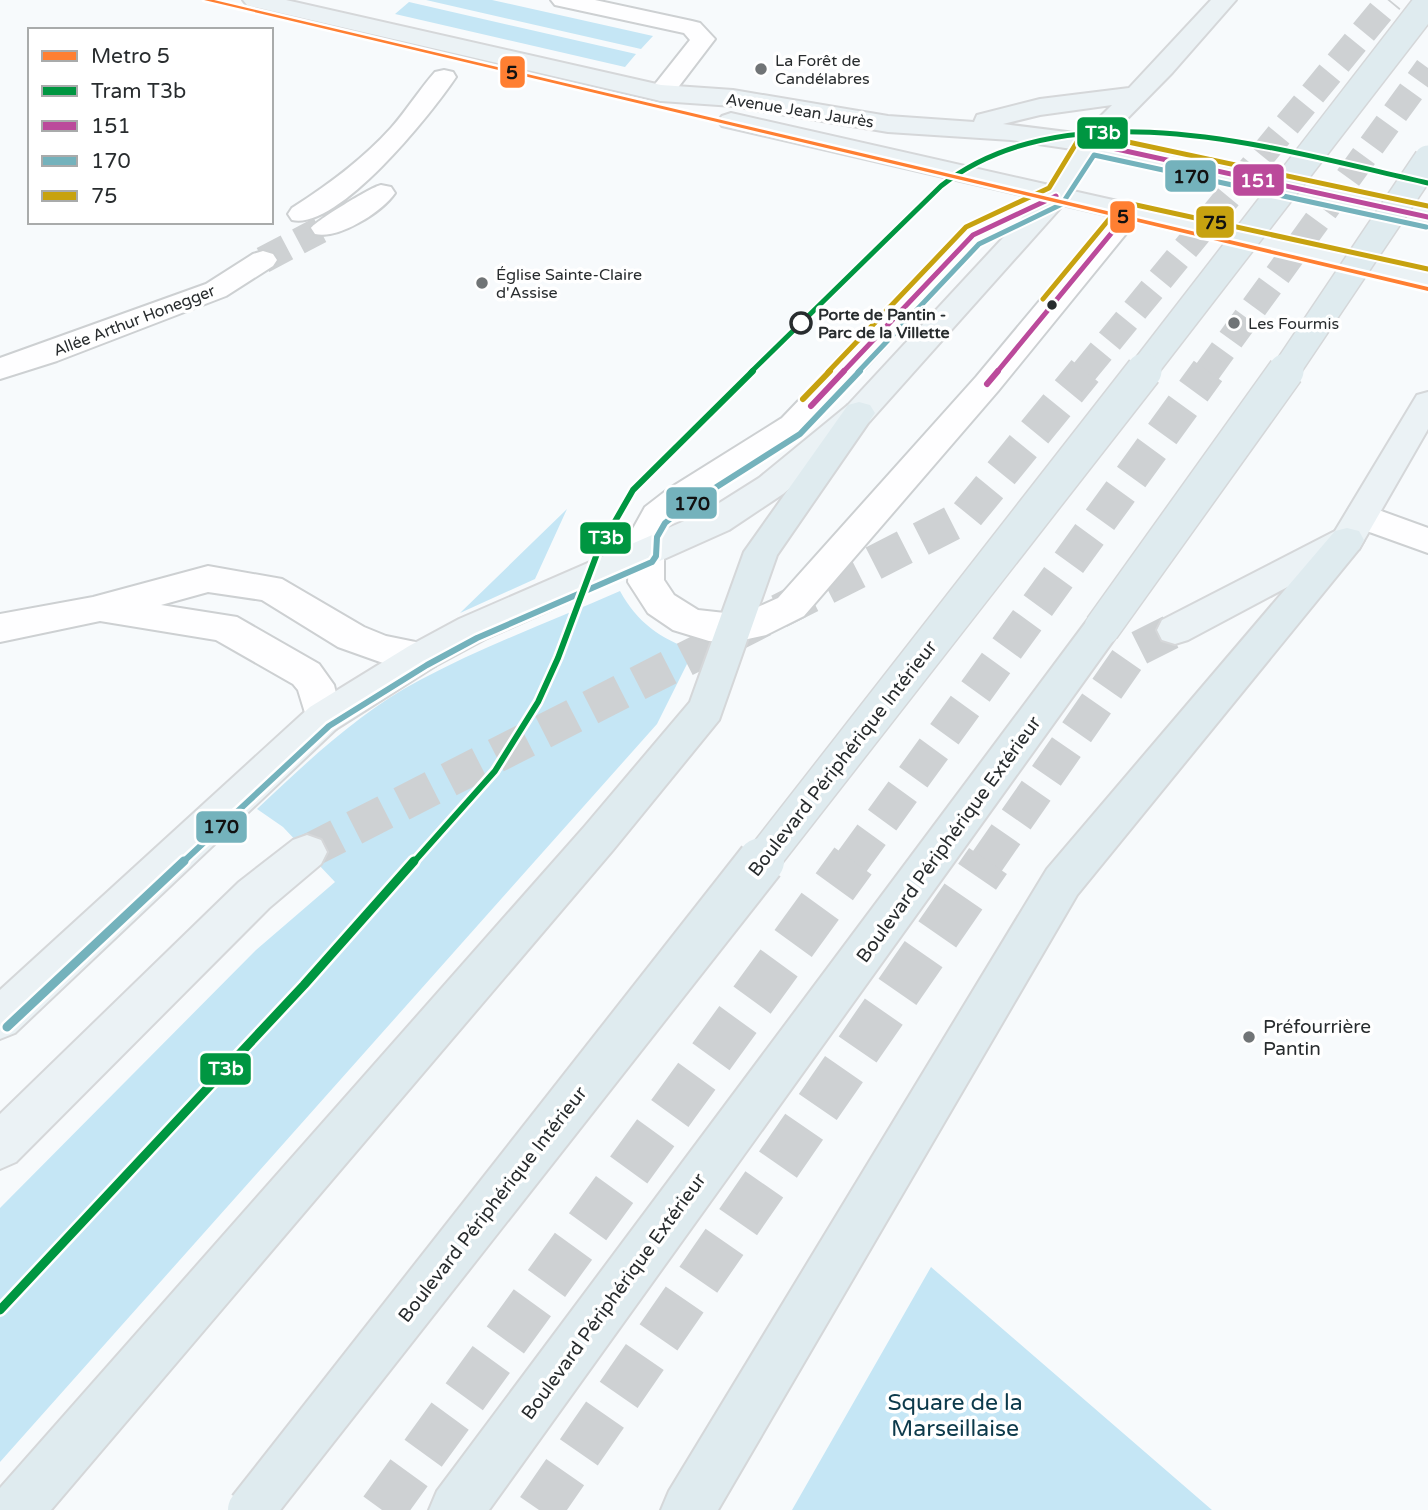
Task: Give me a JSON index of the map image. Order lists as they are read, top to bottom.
{
  "streets": {
    "highway": ["Boulevard Périphérique Intérieur", "Boulevard Périphérique Extérieur"],
    "main road": ["Avenue Jean Jaurès"],
    "street": ["Allée Arthur Honegger"]
  },
  "parks": ["Square de la Marseillaise"],
  "places": [
    "La Forêt de Candélabres",
    "Église Sainte-Claire d'Assise",
    "Porte de Pantin - Parc de la Villette",
    "Les Fourmis",
    "Préfourrière Pantin"
  ],
  "lines": [
    "metro line 5",
    "tram line T3b",
    "transit line 75",
    "transit line 151",
    "transit line 170"
  ],
  "legend": [
    "Metro 5",
    "Tram T3b",
    "151",
    "170",
    "75"
  ]
}
